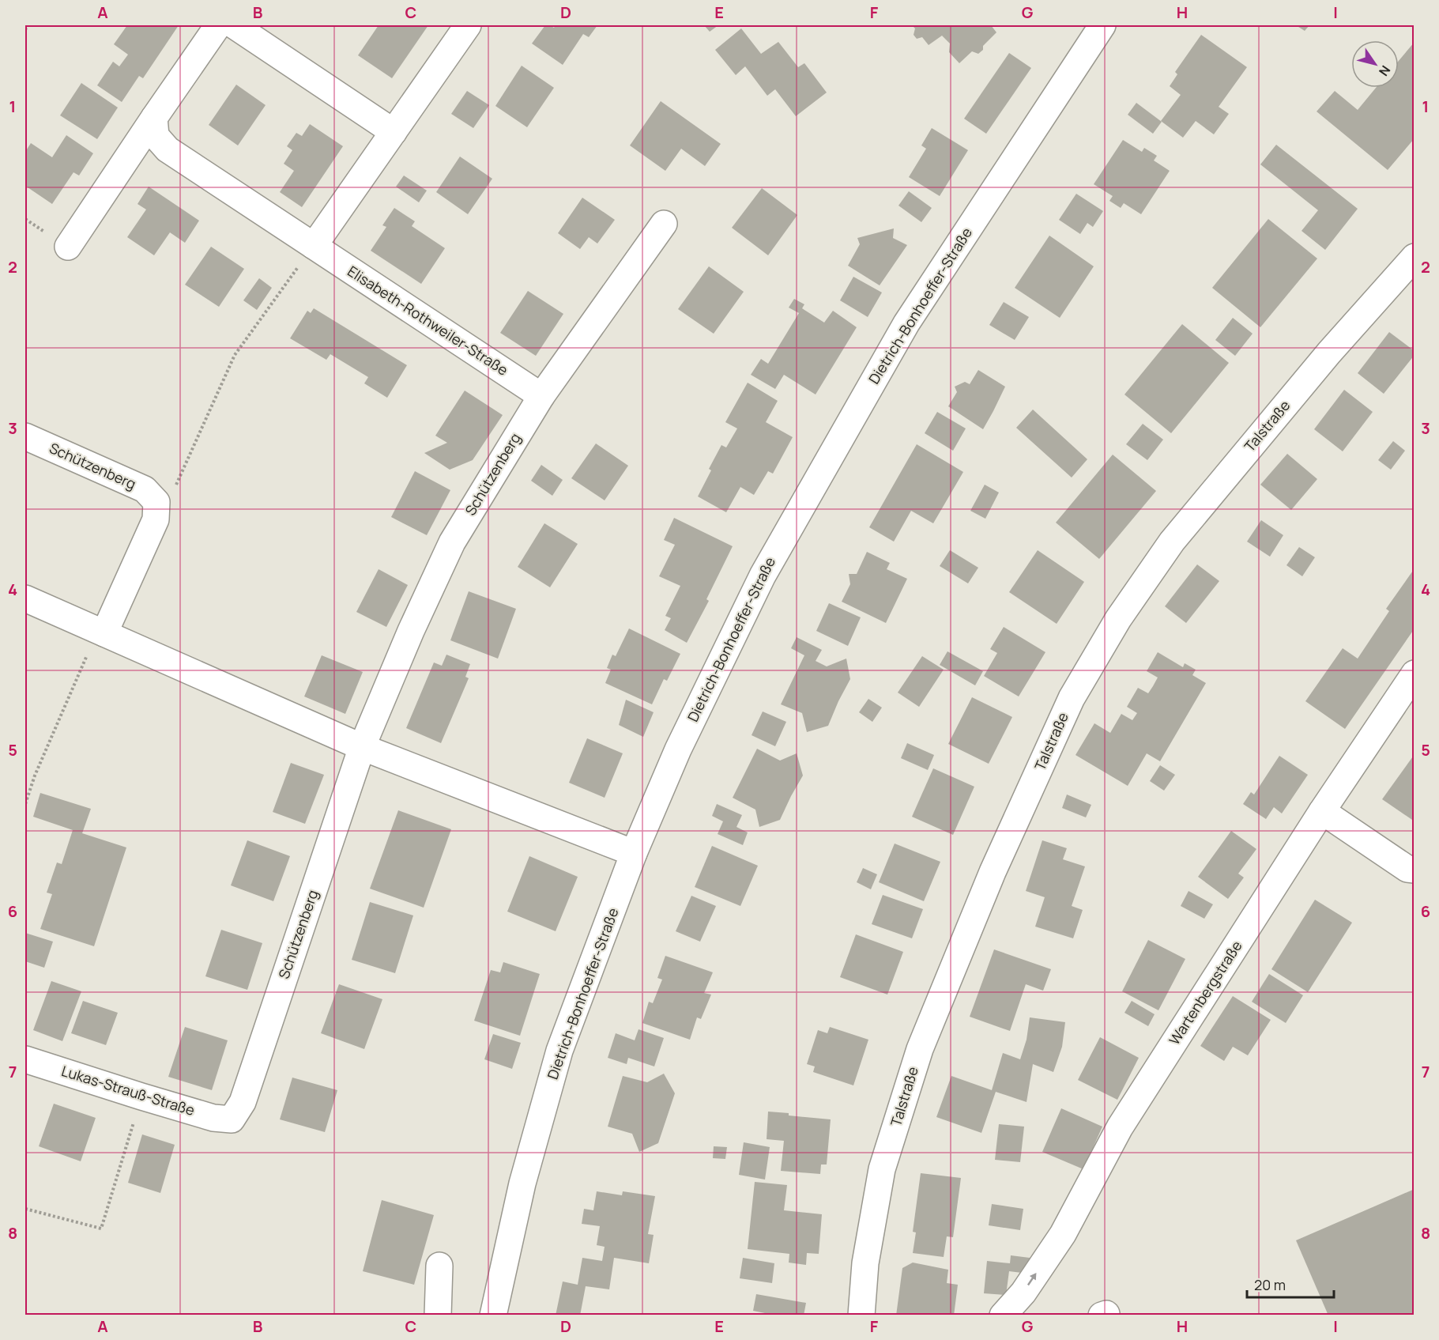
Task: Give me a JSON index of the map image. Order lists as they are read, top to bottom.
{
  "streets": {
    "street": [
      "Dietrich-Bonhoeffer-Straße",
      "Elisabeth-Rothweiler-Straße",
      "Talstraße",
      "Schützenberg",
      "Wartenbergstraße",
      "Lukas-Strauß-Straße"
    ]
  },
  "crossings": [
    ["Elisabeth-Rothweiler-Straße", "Schützenberg"],
    ["Schützenberg", "Lukas-Strauß-Straße"]
  ],
  "one_way": ["Wartenbergstraße"],
  "scale_bar": "20 m",
  "north": "bottom right",
  "grid": {
    "columns": [
      "A",
      "B",
      "C",
      "D",
      "E",
      "F",
      "G",
      "H",
      "I"
    ],
    "rows": [
      "1",
      "2",
      "3",
      "4",
      "5",
      "6",
      "7",
      "8"
    ]
  }
}
